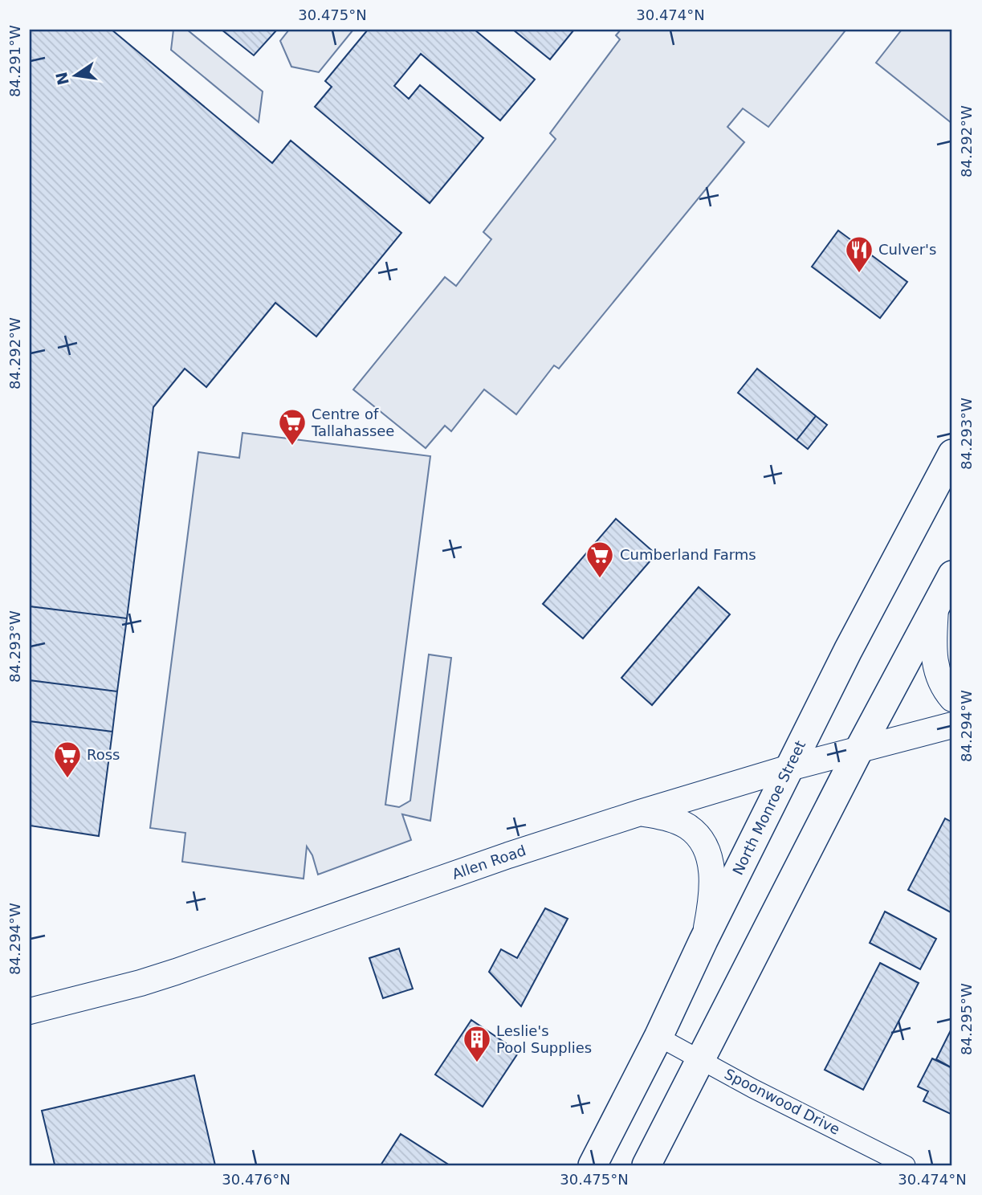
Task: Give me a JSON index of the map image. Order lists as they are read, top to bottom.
{
  "streets": {
    "main road": ["North Monroe Street"],
    "street": ["Allen Road", "Spoonwood Drive"]
  },
  "crossings": [
    ["North Monroe Street", "Allen Road"],
    ["North Monroe Street", "Spoonwood Drive"]
  ],
  "places": {
    "restaurant": ["Culver's"],
    "supermarket": ["Centre of Tallahassee", "Cumberland Farms", "Ross"],
    "building": ["Leslie's Pool Supplies"]
  },
  "north": "left",
  "coordinates": [
    "30.475°N",
    "30.474°N",
    "84.291°W",
    "84.292°W",
    "84.293°W",
    "84.294°W",
    "84.295°W",
    "30.476°N"
  ]
}
